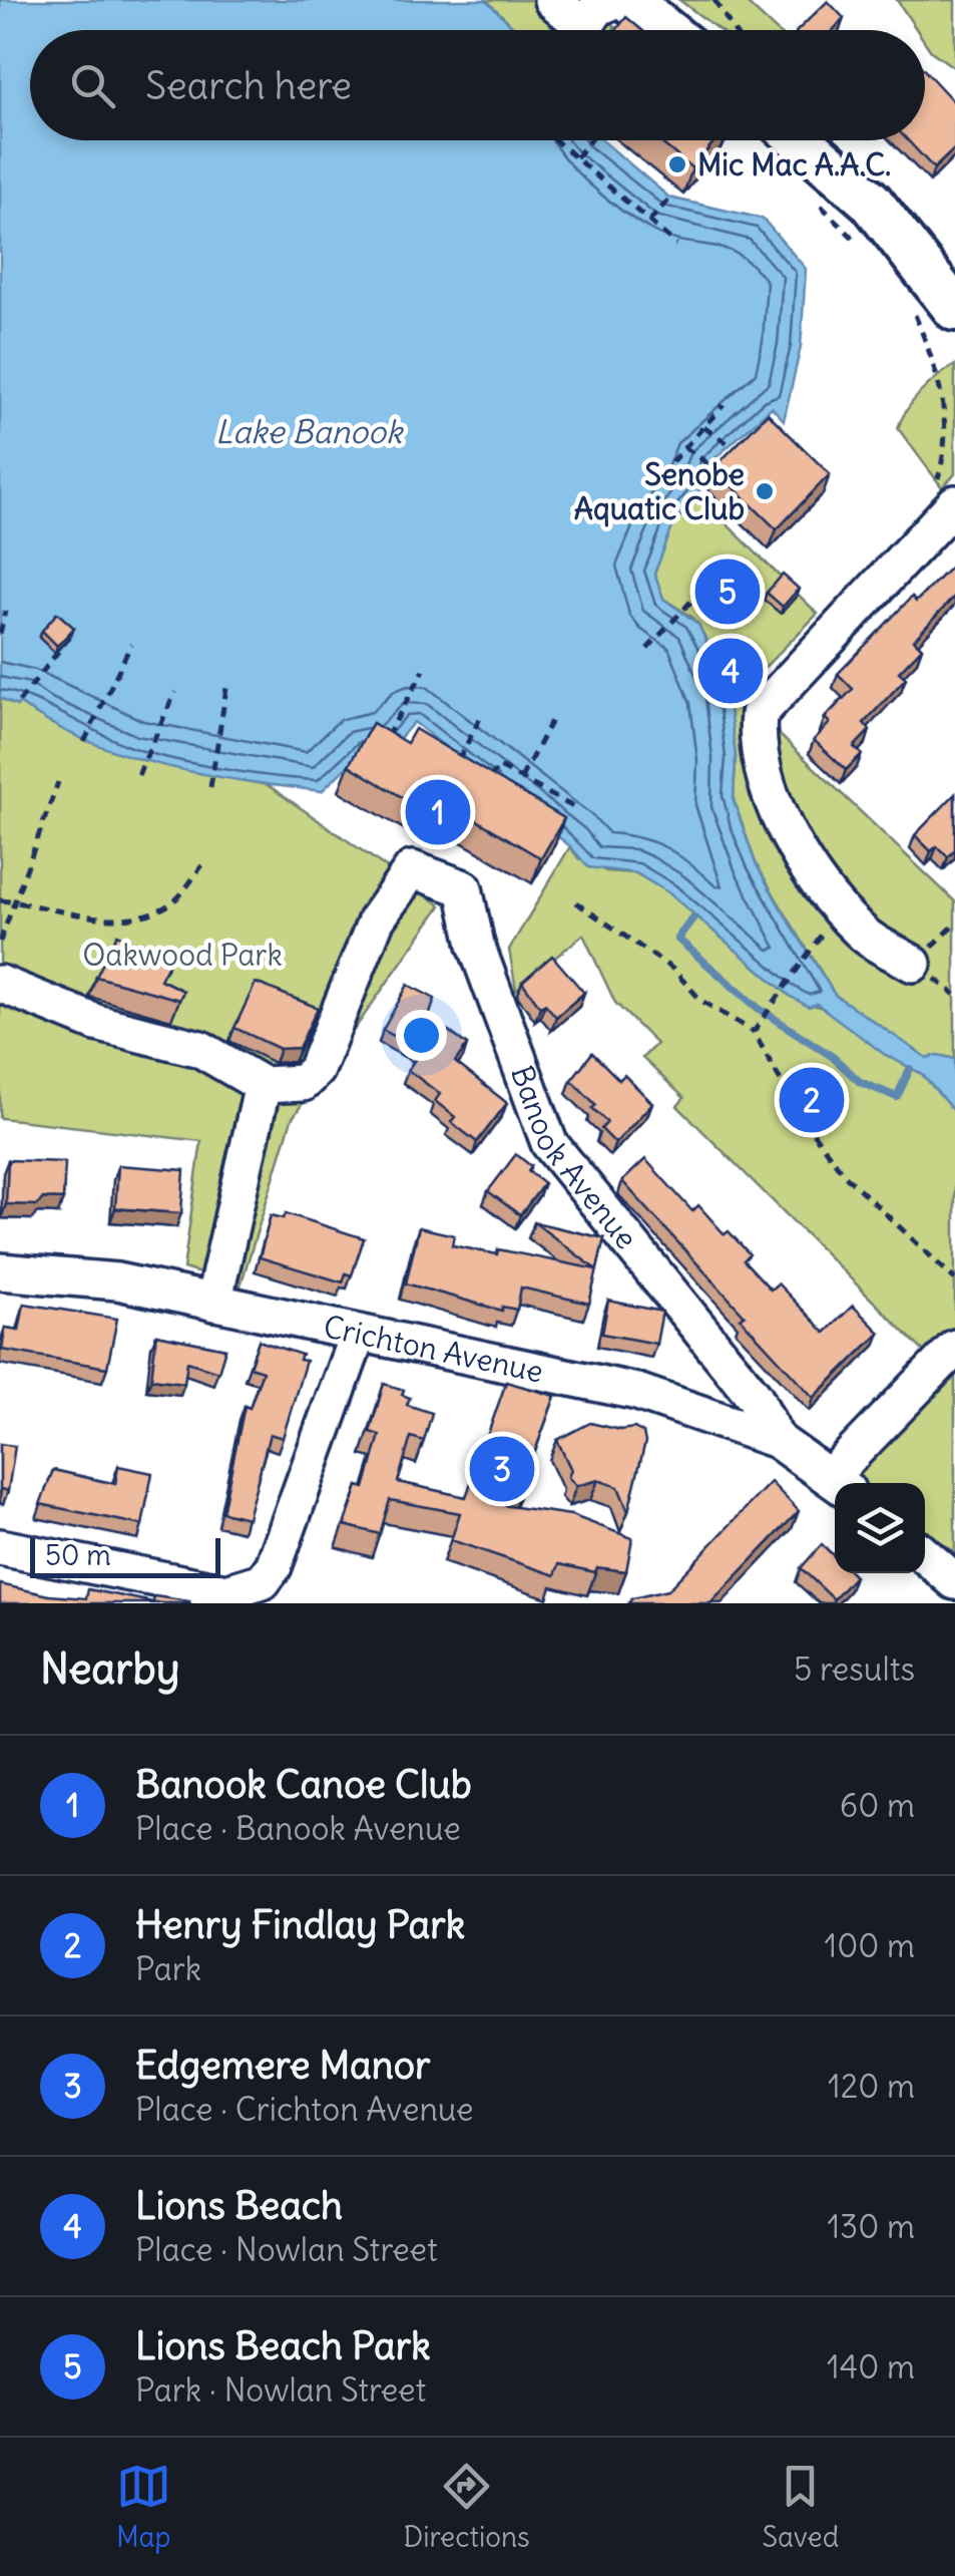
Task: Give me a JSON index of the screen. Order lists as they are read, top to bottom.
{
  "streets": {
    "street": ["Banook Avenue", "Crichton Avenue"]
  },
  "crossings": [
    ["Banook Avenue", "Crichton Avenue"]
  ],
  "water": ["Lake Banook"],
  "parks": ["Oakwood Park"],
  "places": ["Mic Mac A.A.C.", "Senobe Aquatic Club"],
  "scale_bar": "50 m",
  "page": {
    "search": "Search here",
    "pins": [
      "5",
      "4",
      "1",
      "2",
      "3"
    ],
    "scale": "50 m",
    "heading": ["Nearby", "5 results"],
    "list": [
      {
        "mark": "1",
        "name": "Banook Canoe Club",
        "note": "Place · Banook Avenue",
        "value": "60 m"
      },
      {
        "mark": "2",
        "name": "Henry Findlay Park",
        "note": "Park",
        "value": "100 m"
      },
      {
        "mark": "3",
        "name": "Edgemere Manor",
        "note": "Place · Crichton Avenue",
        "value": "120 m"
      },
      {
        "mark": "4",
        "name": "Lions Beach",
        "note": "Place · Nowlan Street",
        "value": "130 m"
      },
      {
        "mark": "5",
        "name": "Lions Beach Park",
        "note": "Park · Nowlan Street",
        "value": "140 m"
      }
    ],
    "nav": ["Map", "Directions", "Saved"]
  }
}
